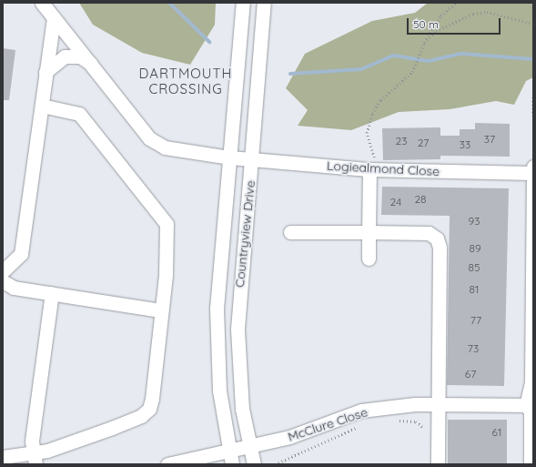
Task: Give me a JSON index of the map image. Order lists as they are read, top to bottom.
{
  "streets": {
    "street": ["Logiealmond Close", "Countryview Drive", "McClure Close"]
  },
  "crossings": [
    ["Logiealmond Close", "Countryview Drive"],
    ["Countryview Drive", "McClure Close"]
  ],
  "districts": ["DARTMOUTH CROSSING"],
  "house_numbers": [
    "37",
    "23",
    "27",
    "33",
    "28",
    "24",
    "93",
    "89",
    "85",
    "81",
    "77",
    "73",
    "67",
    "61"
  ],
  "scale_bar": "50 m"
}
